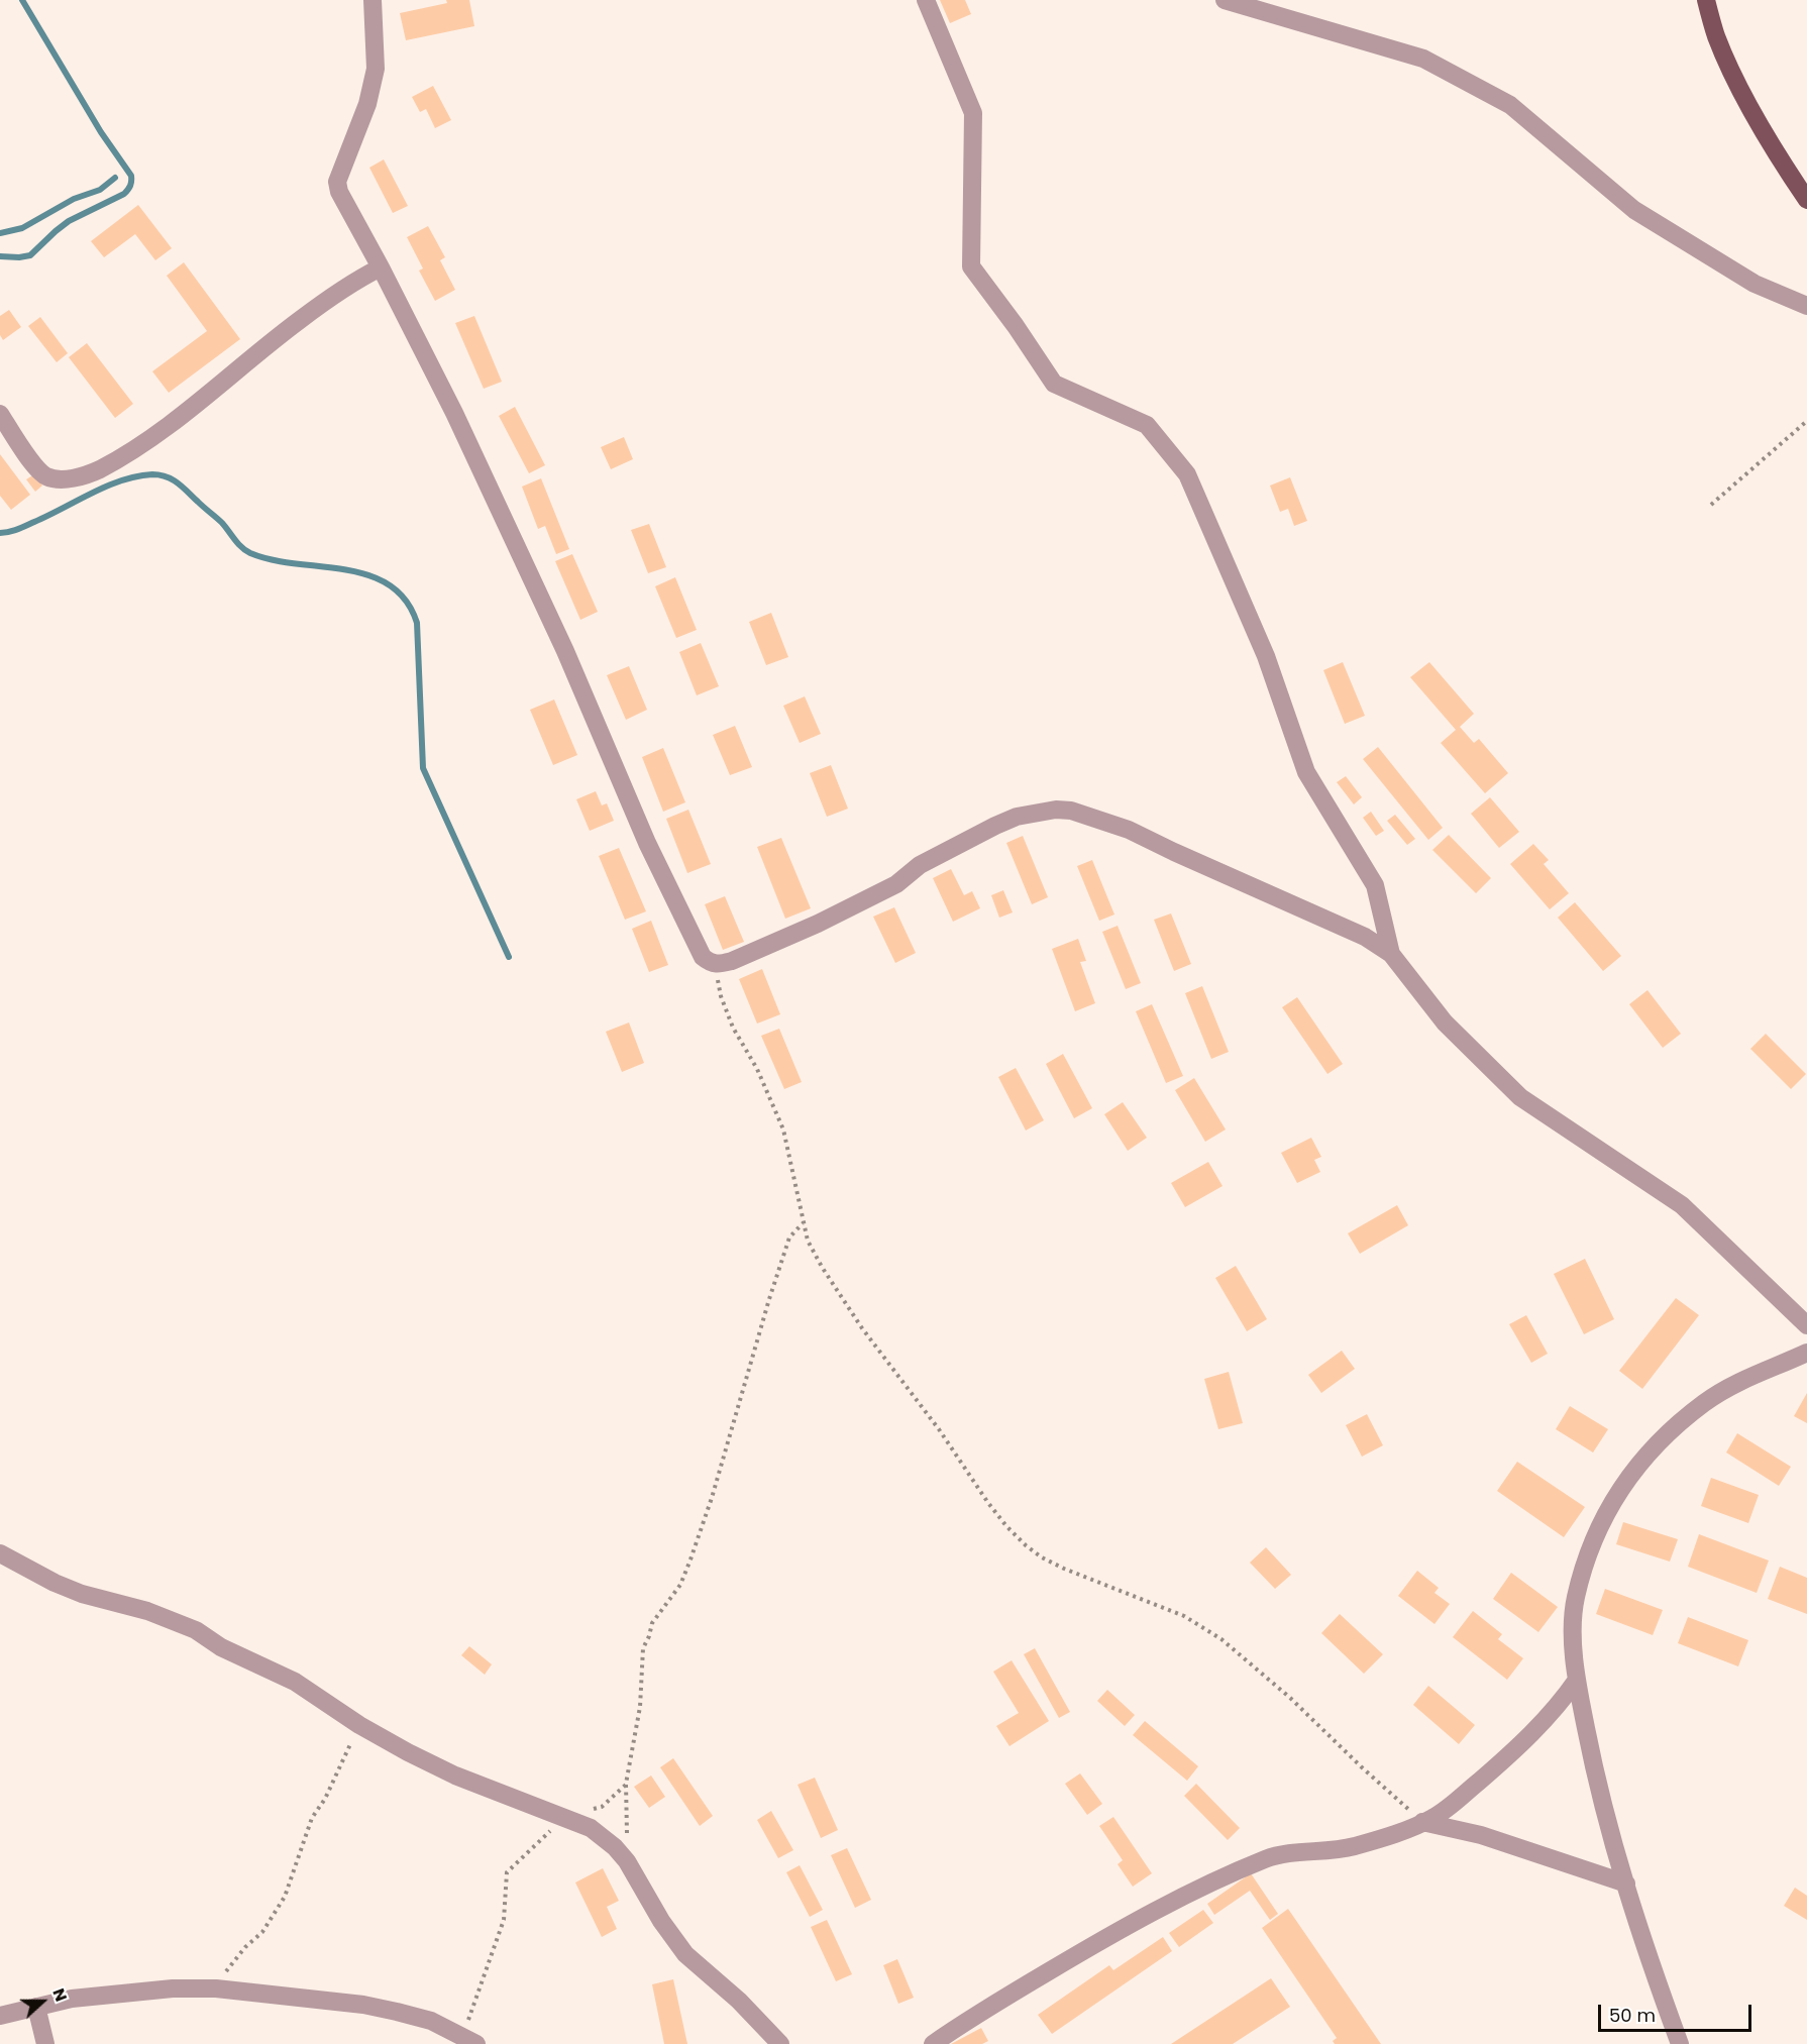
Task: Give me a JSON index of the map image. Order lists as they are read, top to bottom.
{
  "scale_bar": "50 m",
  "north": "right"
}
